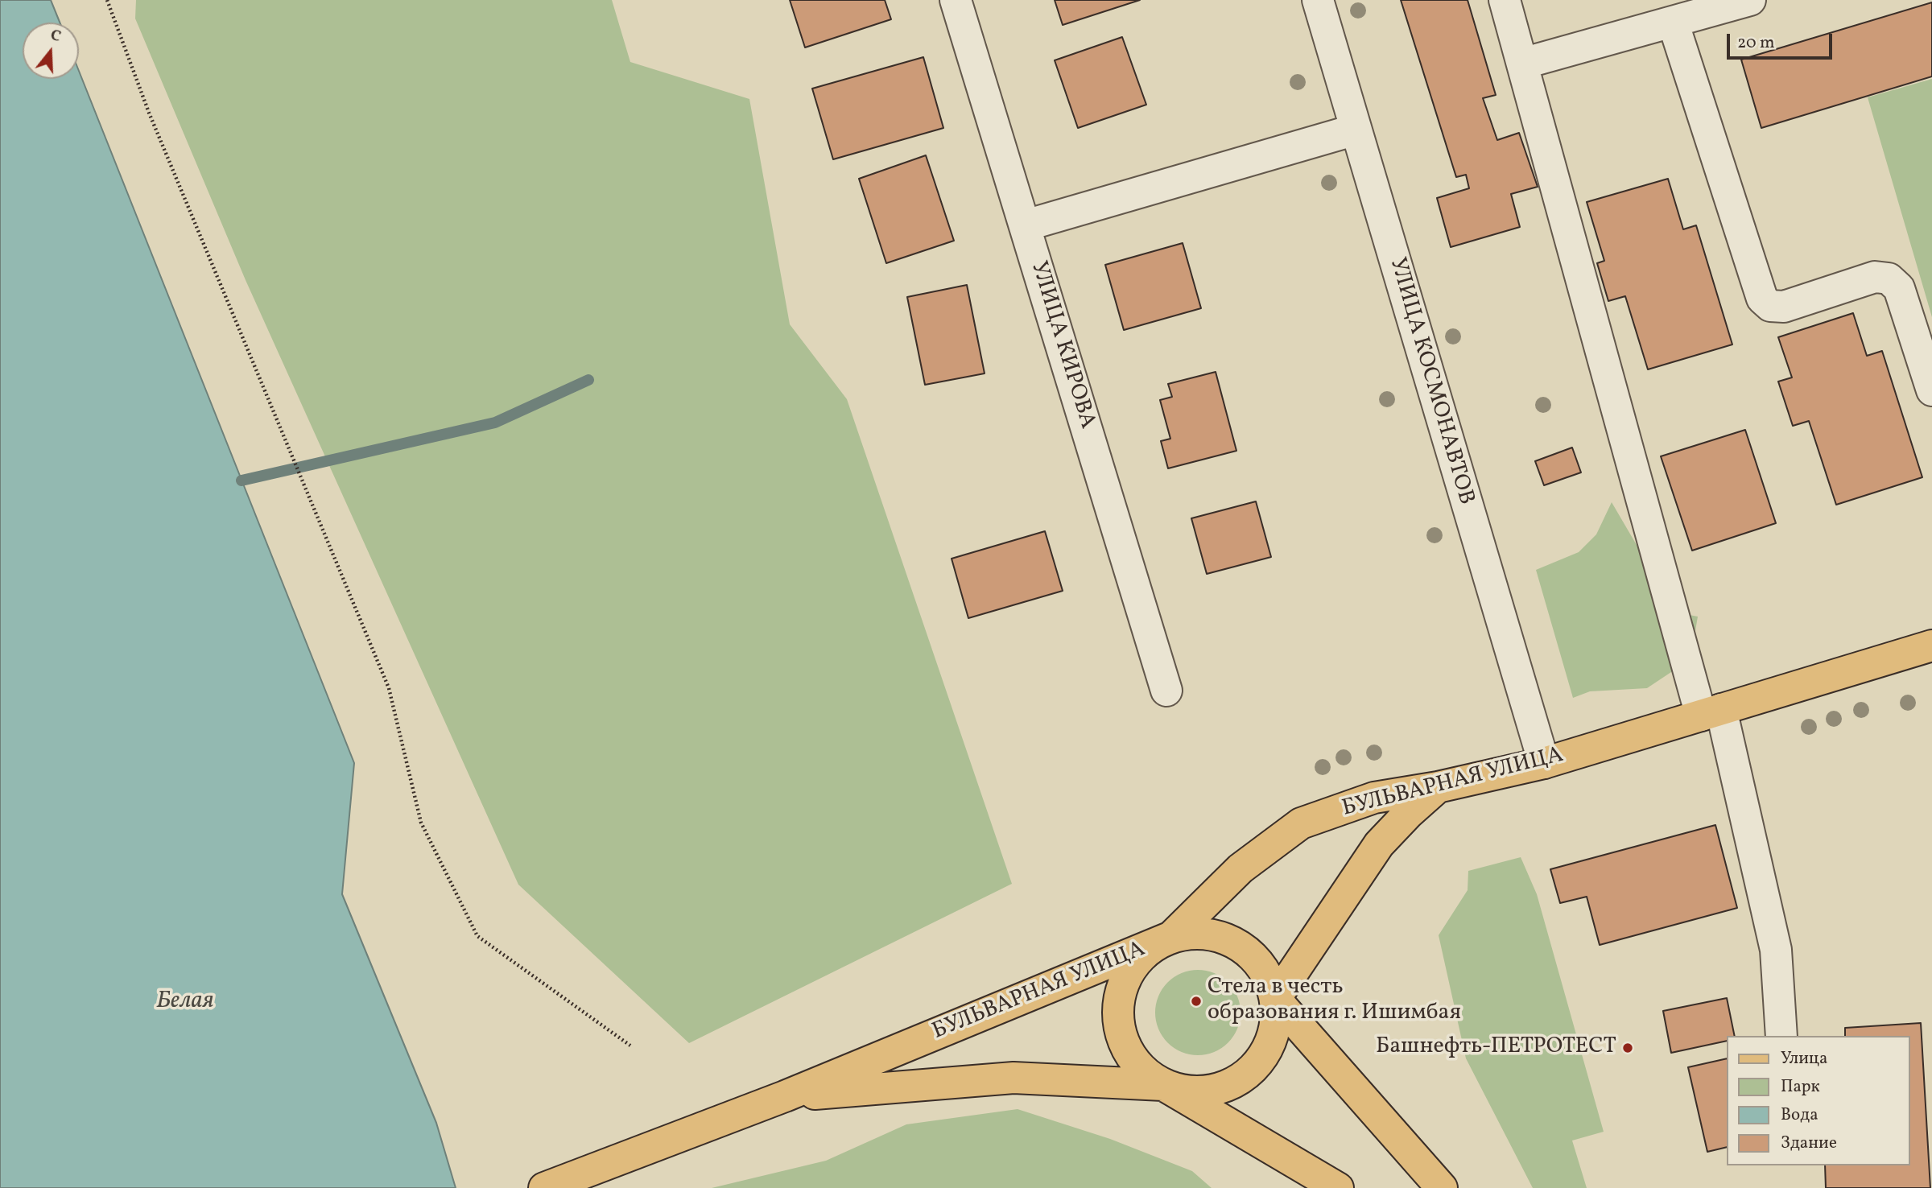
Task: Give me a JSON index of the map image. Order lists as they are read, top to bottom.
{
  "streets": {
    "main road": ["БУЛЬВАРНАЯ УЛИЦА"],
    "street": ["УЛИЦА КИРОВА", "УЛИЦА КОСМОНАВТОВ"]
  },
  "crossings": [
    ["УЛИЦА КОСМОНАВТОВ", "БУЛЬВАРНАЯ УЛИЦА"]
  ],
  "water": ["Белая"],
  "places": ["Стела в честь образования г. Ишимбая", "Башнефть-ПЕТРОТЕСТ"],
  "legend": [
    "Улица",
    "Парк",
    "Вода",
    "Здание"
  ],
  "scale_bar": "20 m",
  "north": "top"
}
